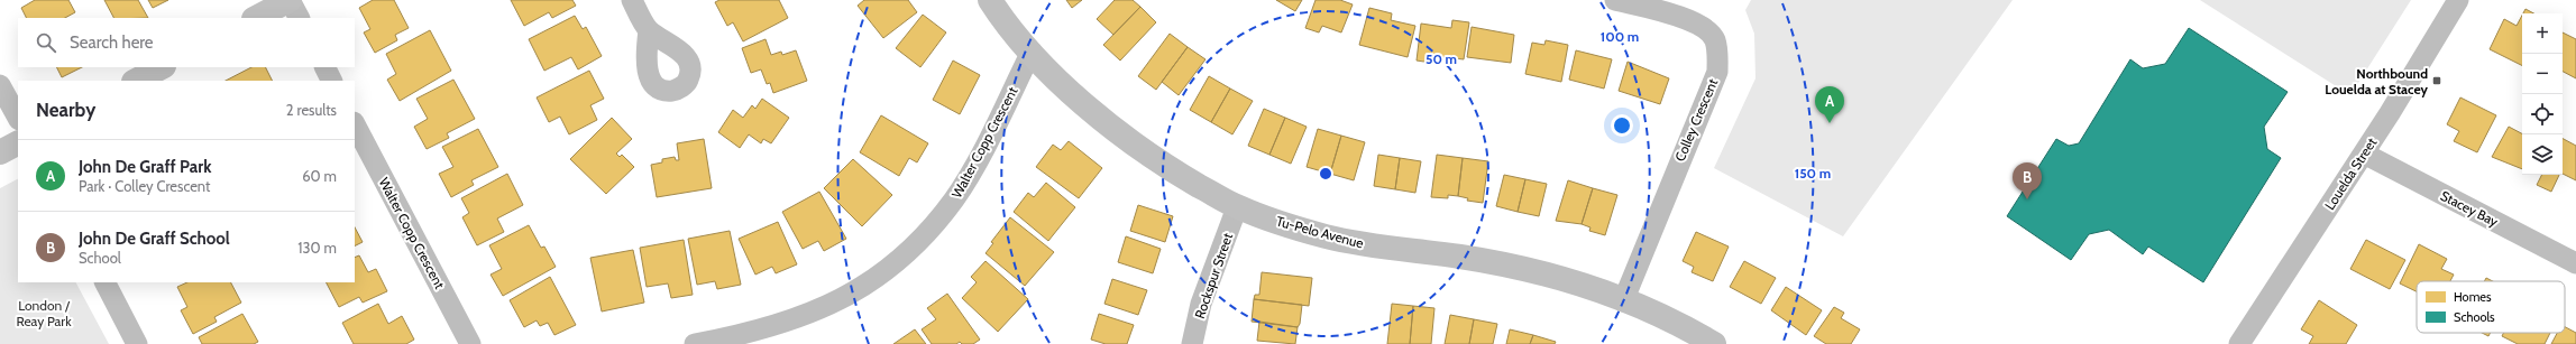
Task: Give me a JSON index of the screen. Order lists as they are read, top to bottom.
{
  "streets": {
    "street": [
      "Colley Crescent",
      "Walter Copp Crescent",
      "Louelda Street",
      "Stacey Bay",
      "Tu-Pelo Avenue",
      "Rockspur Street"
    ]
  },
  "crossings": [
    ["Colley Crescent", "Tu-Pelo Avenue"],
    ["Walter Copp Crescent", "Tu-Pelo Avenue"],
    ["Louelda Street", "Stacey Bay"],
    ["Tu-Pelo Avenue", "Rockspur Street"]
  ],
  "parks": ["London / Reay Park"],
  "places": {
    "transit": ["Northbound Louelda at Stacey"]
  },
  "legend": ["Homes", "Schools"],
  "page": {
    "map_buttons": ["+", "−"],
    "search": "Search here",
    "heading": ["Nearby", "2 results"],
    "pins": ["A", "B"],
    "list": [
      {
        "mark": "A",
        "name": "John De Graff Park",
        "note": "Park · Colley Crescent",
        "value": "60 m"
      },
      {
        "mark": "B",
        "name": "John De Graff School",
        "note": "School",
        "value": "130 m"
      }
    ]
  },
  "rings": ["100 m", "50 m", "150 m"]
}
